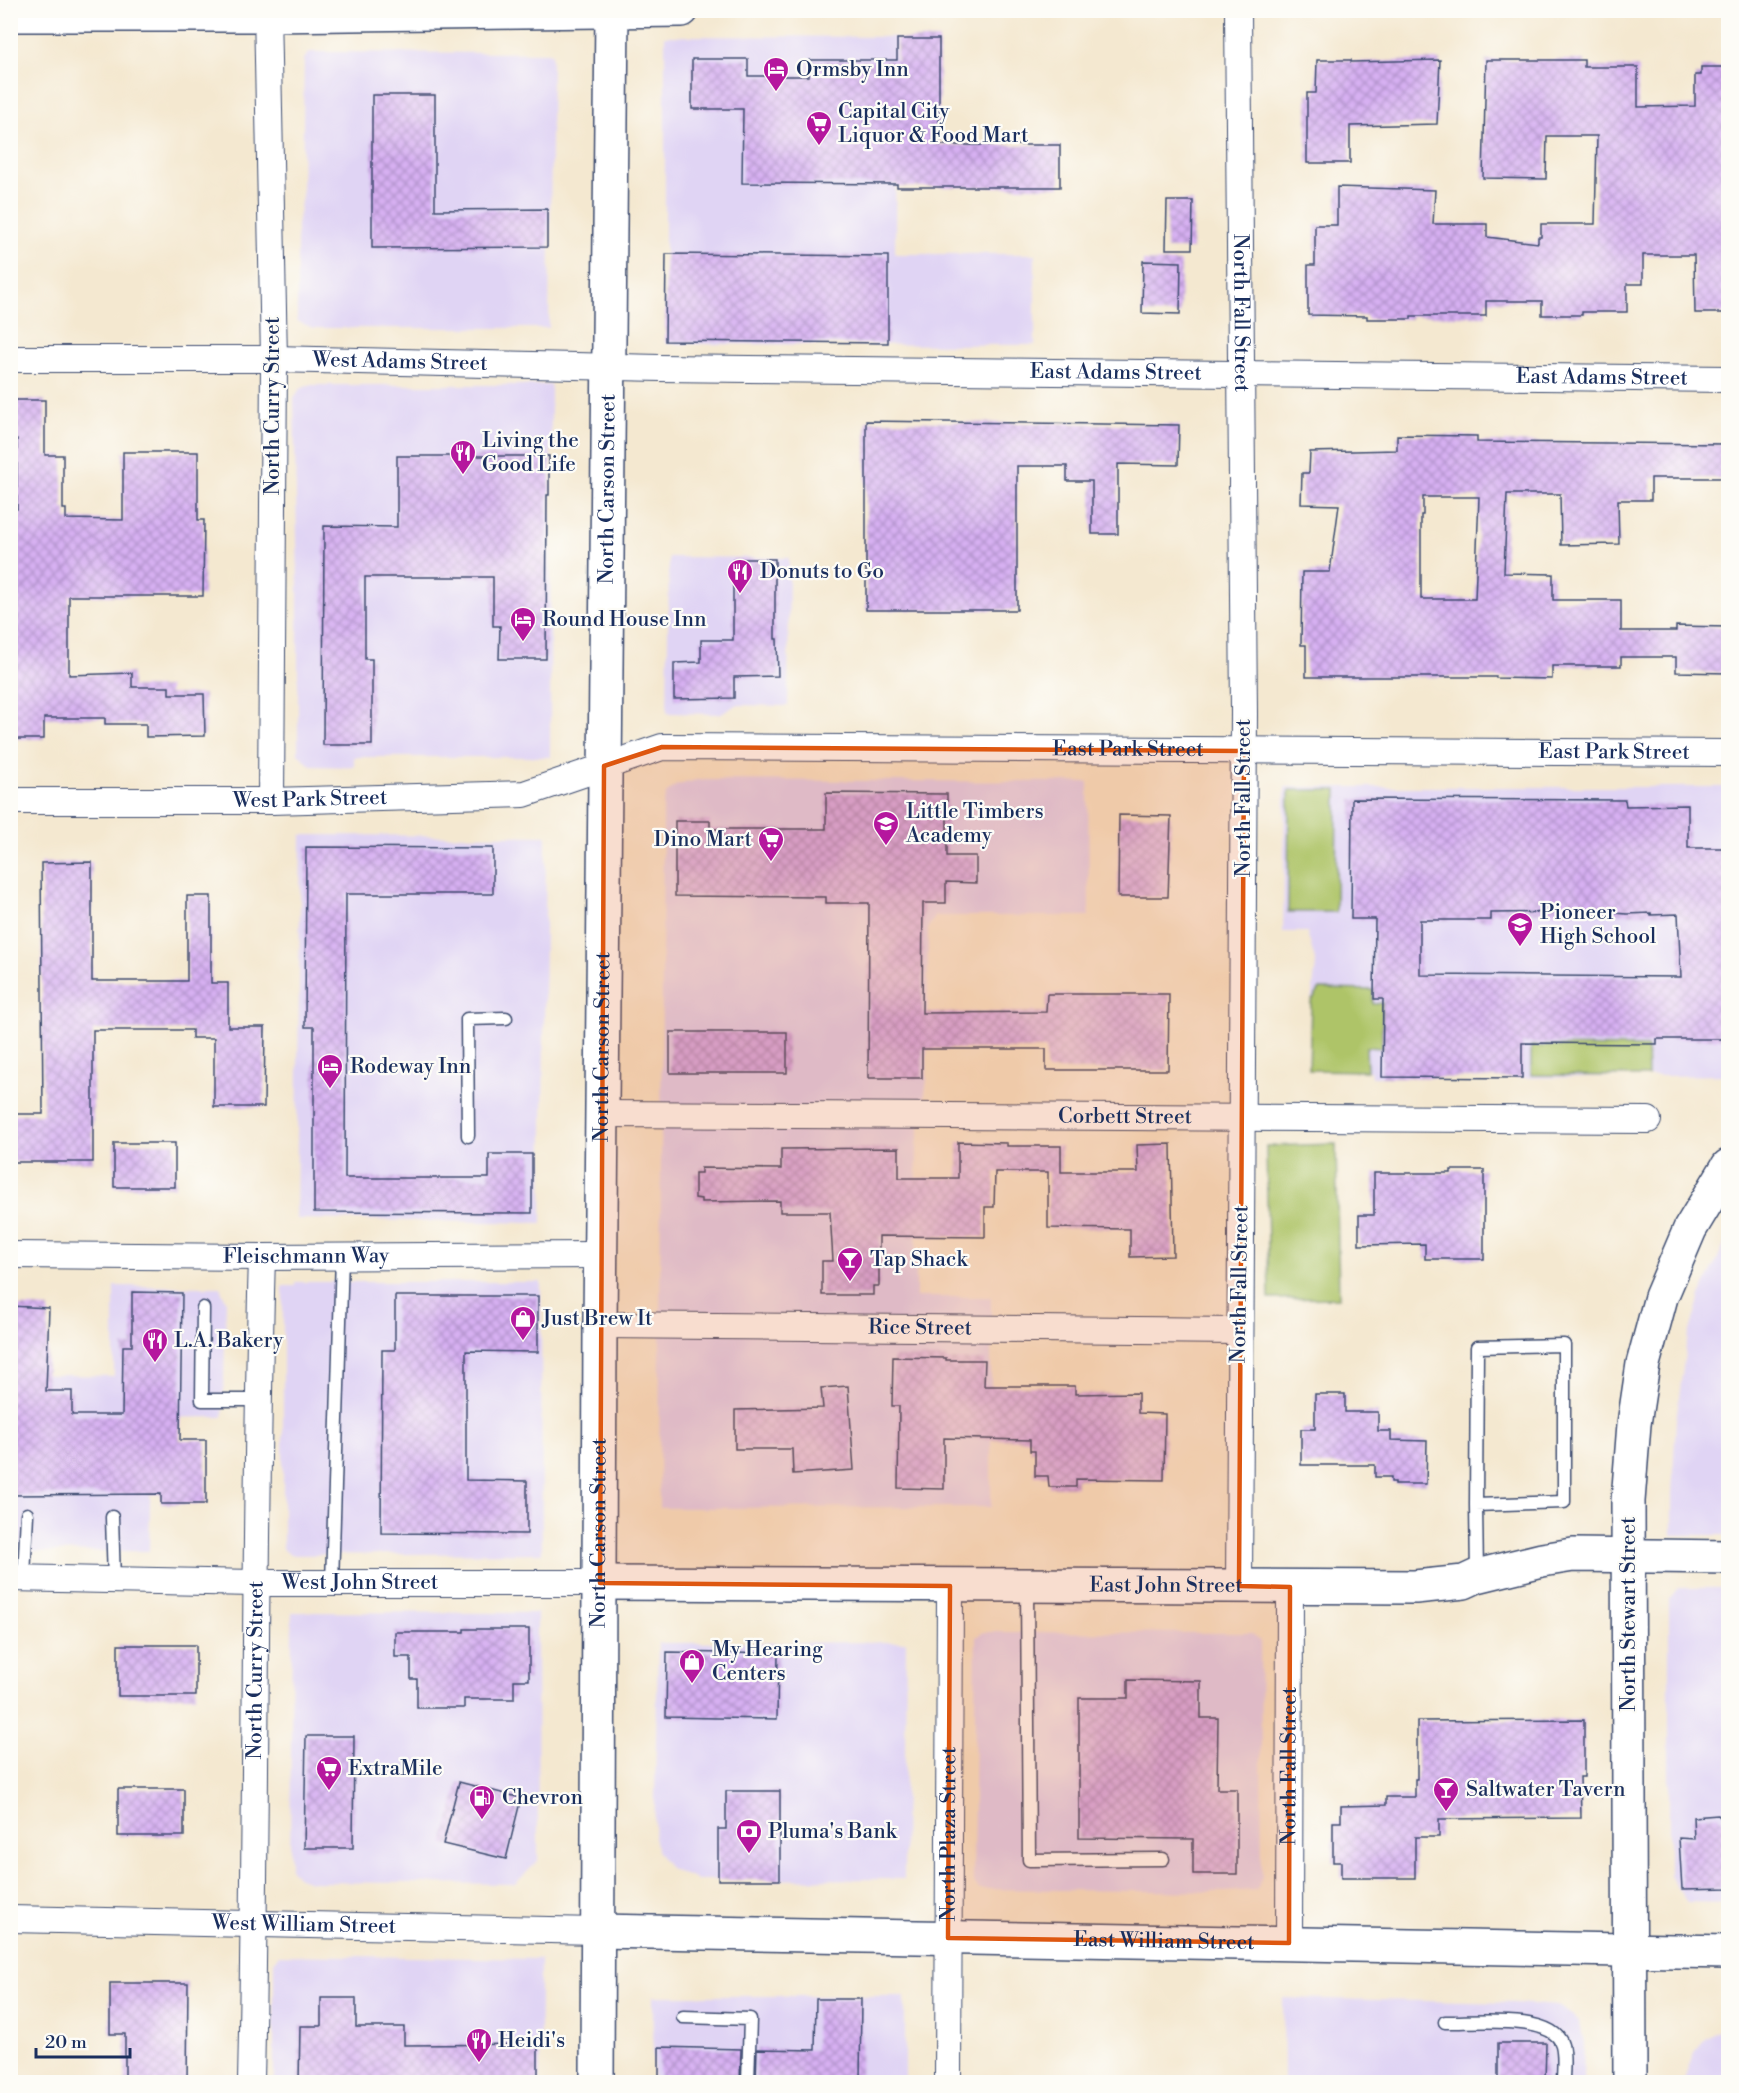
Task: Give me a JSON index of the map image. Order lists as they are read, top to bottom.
{
  "streets": {
    "main road": [
      "North Carson Street",
      "East John Street",
      "North Stewart Street",
      "East William Street"
    ],
    "street": [
      "North Fall Street",
      "West Adams Street",
      "East Adams Street",
      "North Curry Street",
      "East Park Street",
      "West Park Street",
      "Corbett Street",
      "Fleischmann Way",
      "Rice Street",
      "West John Street",
      "North Plaza Street",
      "West William Street"
    ]
  },
  "crossings": [
    ["North Fall Street", "East Adams Street"],
    ["North Fall Street", "East Park Street"],
    ["North Fall Street", "Corbett Street"],
    ["North Fall Street", "Rice Street"],
    ["North Fall Street", "East John Street"],
    ["North Fall Street", "East William Street"],
    ["West Adams Street", "East Adams Street"],
    ["West Adams Street", "North Curry Street"],
    ["West Adams Street", "North Carson Street"],
    ["East Adams Street", "North Carson Street"],
    ["North Curry Street", "West Park Street"],
    ["North Curry Street", "Fleischmann Way"],
    ["North Curry Street", "West John Street"],
    ["North Curry Street", "West William Street"],
    ["North Carson Street", "East Park Street"],
    ["North Carson Street", "West Park Street"],
    ["North Carson Street", "Corbett Street"],
    ["North Carson Street", "Fleischmann Way"],
    ["North Carson Street", "Rice Street"],
    ["North Carson Street", "West John Street"],
    ["North Carson Street", "East John Street"],
    ["North Carson Street", "West William Street"],
    ["North Carson Street", "East William Street"],
    ["East Park Street", "West Park Street"],
    ["West John Street", "East John Street"],
    ["East John Street", "North Stewart Street"],
    ["East John Street", "North Plaza Street"],
    ["North Stewart Street", "East William Street"],
    ["North Plaza Street", "East William Street"],
    ["West William Street", "East William Street"]
  ],
  "places": {
    "hotel": ["Ormsby Inn", "Round House Inn", "Rodeway Inn"],
    "supermarket": ["Capital City Liquor & Food Mart", "Dino Mart", "ExtraMile"],
    "restaurant": [
      "Living the Good Life",
      "Donuts to Go",
      "L.A. Bakery",
      "Heidi's"
    ],
    "school or university": ["Little Timbers Academy", "Pioneer High School"],
    "bar": ["Tap Shack", "Saltwater Tavern"],
    "shop": ["Just Brew It", "My Hearing Centers"],
    "fuel station": ["Chevron"],
    "bank": ["Pluma's Bank"]
  },
  "scale_bar": "20 m"
}
